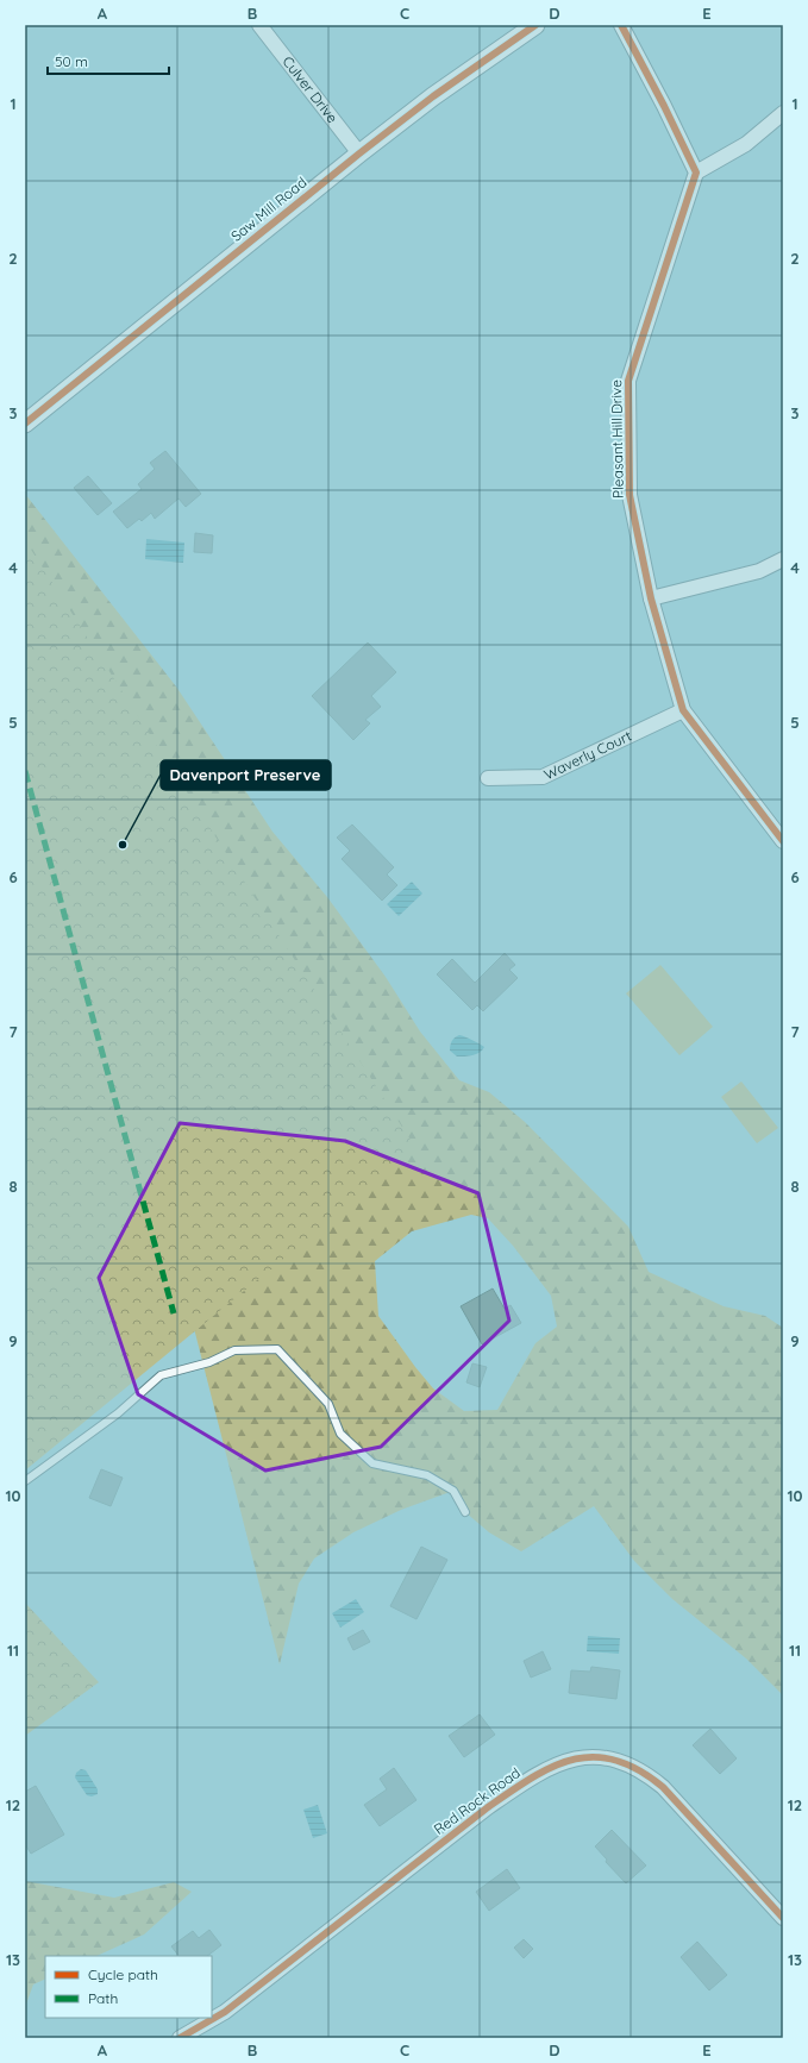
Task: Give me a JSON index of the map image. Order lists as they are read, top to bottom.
{
  "streets": {
    "street": [
      "Culver Drive",
      "Saw Mill Road",
      "Pleasant Hill Drive",
      "Waverly Court",
      "Red Rock Road"
    ]
  },
  "crossings": [
    ["Culver Drive", "Saw Mill Road"],
    ["Pleasant Hill Drive", "Waverly Court"]
  ],
  "places": ["Davenport Preserve"],
  "legend": ["Cycle path", "Path"],
  "scale_bar": "50 m",
  "grid": {
    "columns": [
      "A",
      "B",
      "C",
      "D",
      "E"
    ],
    "rows": [
      "1",
      "2",
      "3",
      "4",
      "5",
      "6",
      "7",
      "8",
      "9",
      "10",
      "11",
      "12",
      "13"
    ]
  }
}
